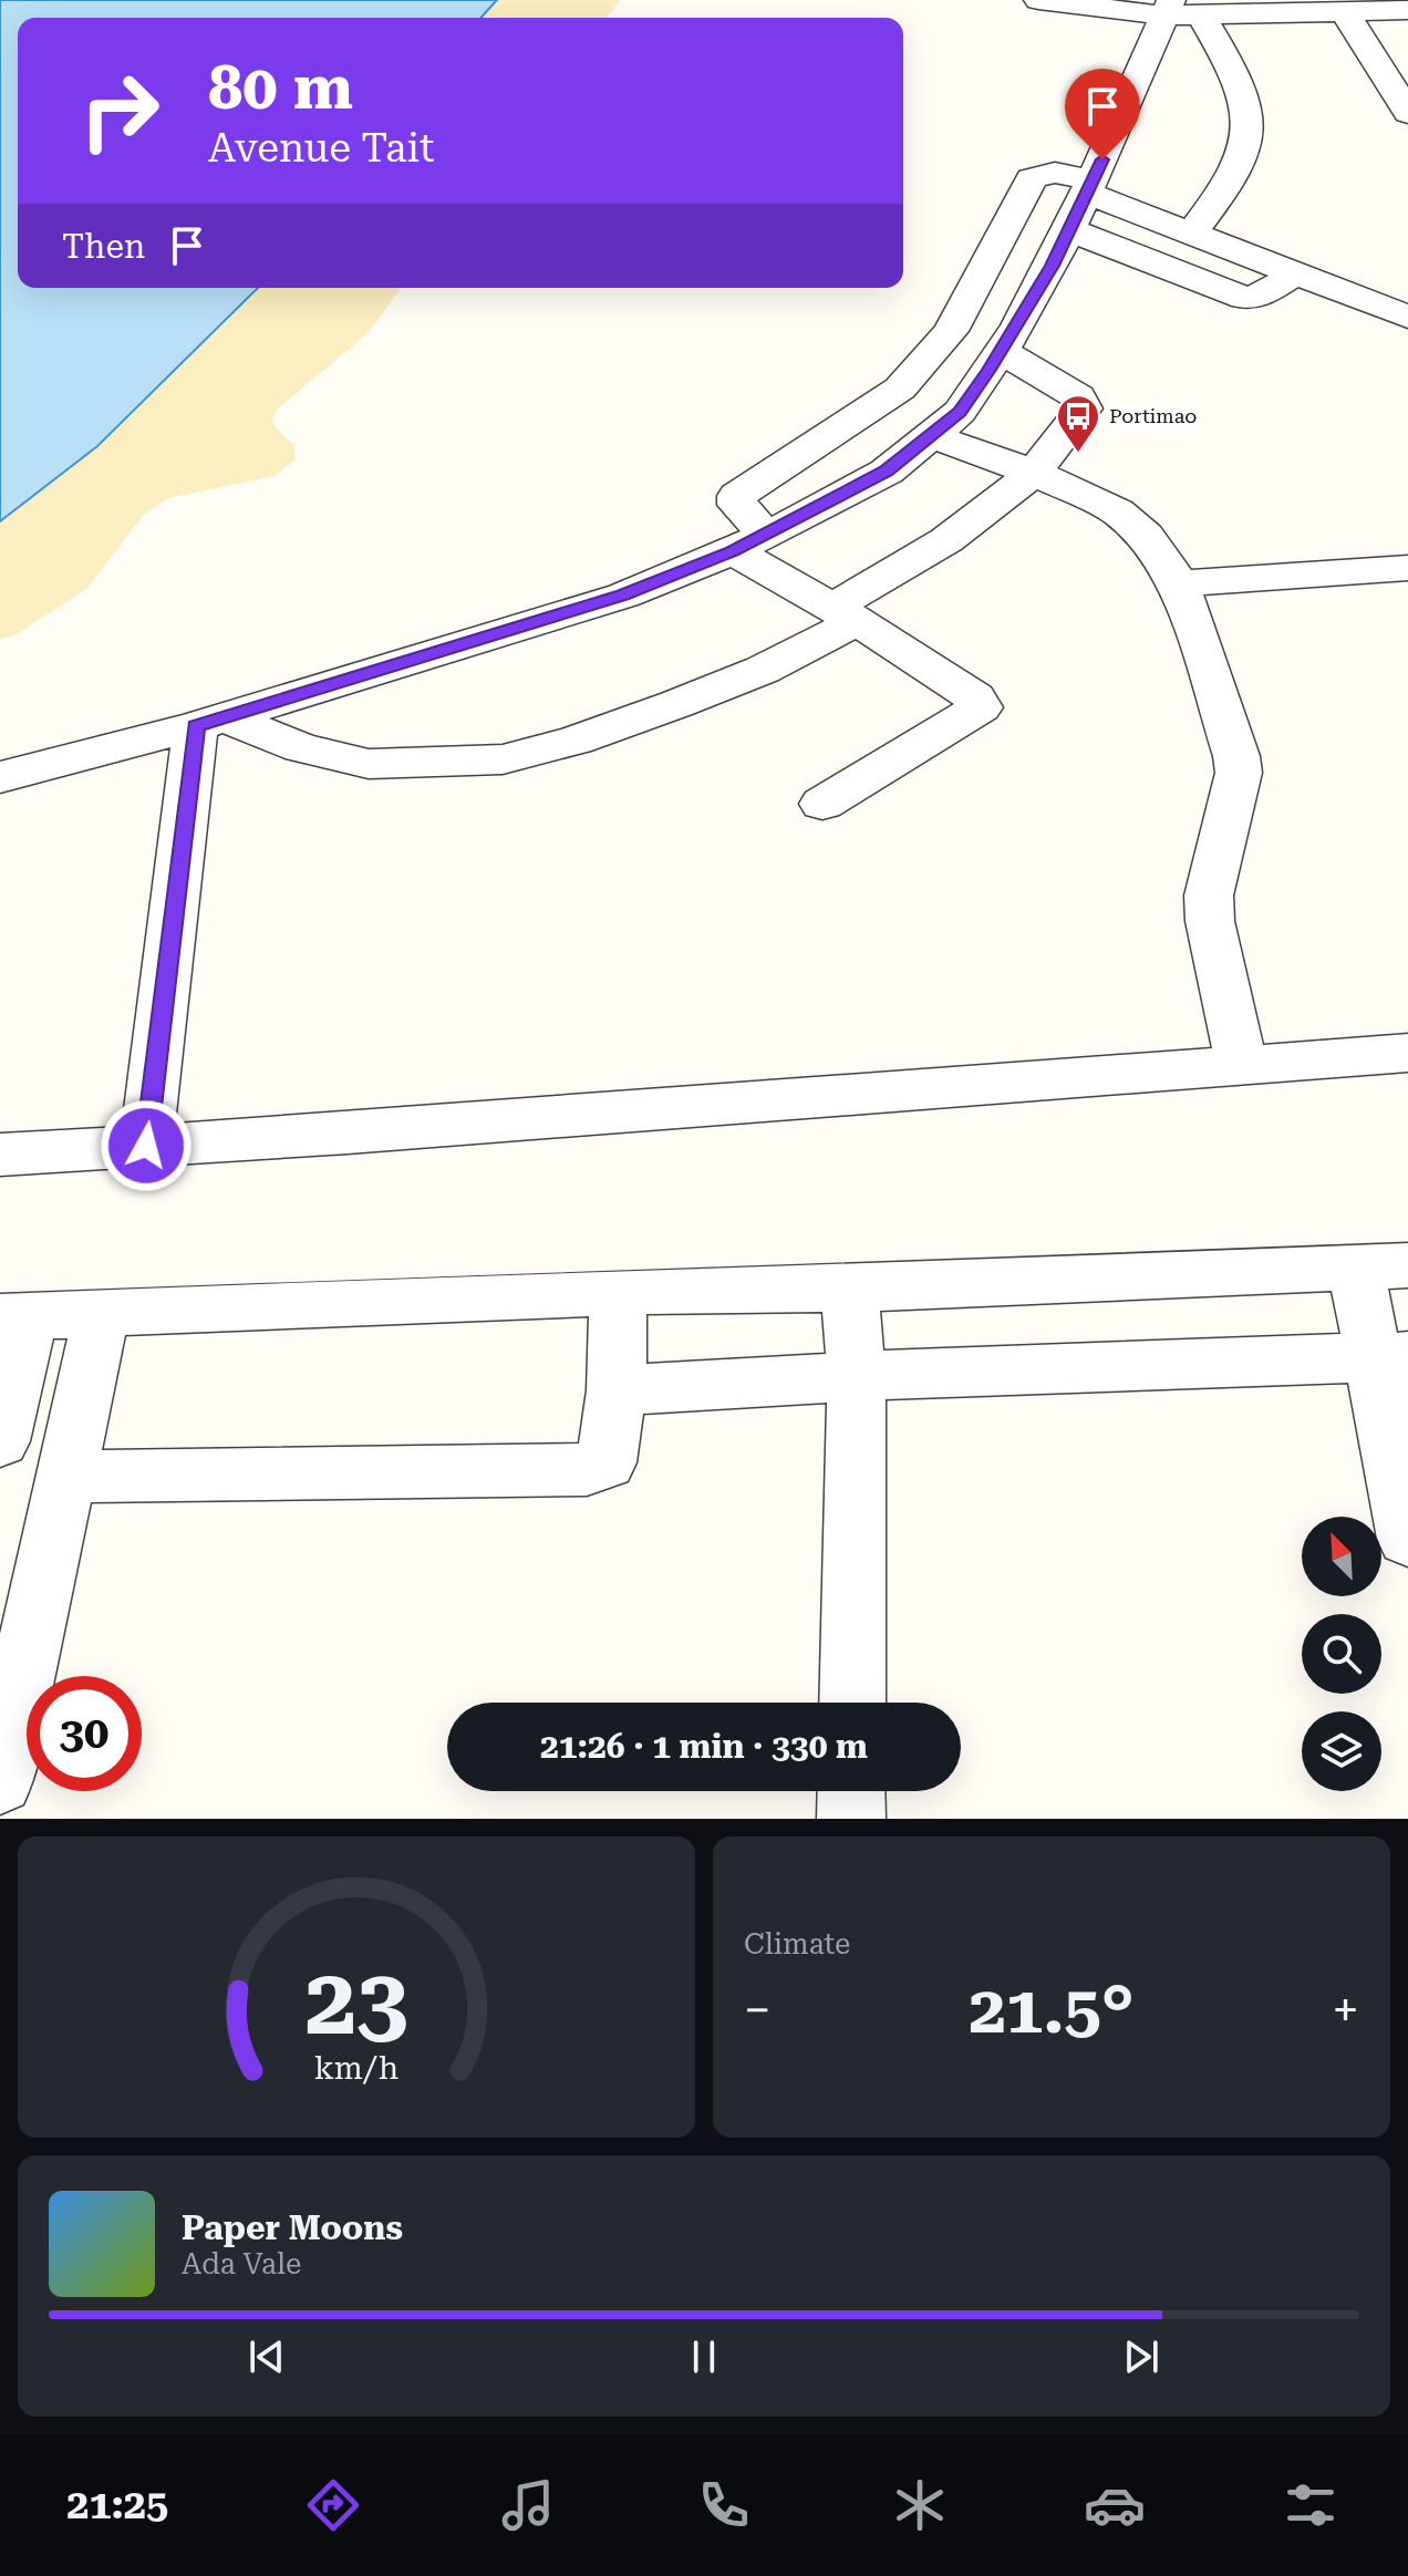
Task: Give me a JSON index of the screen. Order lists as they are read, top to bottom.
{
  "places": {
    "bus stop": ["Portimao"]
  },
  "north": "top left",
  "page": {
    "turn": ["80 m", "Avenue Tait"],
    "then": "Then",
    "limit": "30",
    "trip": "21:26 · 1 min · 330 m",
    "tile": "Climate",
    "heat": ["−", "21.5°", "+"],
    "song": ["Paper Moons", "Ada Vale"],
    "tabs": "21:25",
    "gauge": ["23", "km/h"]
  }
}
